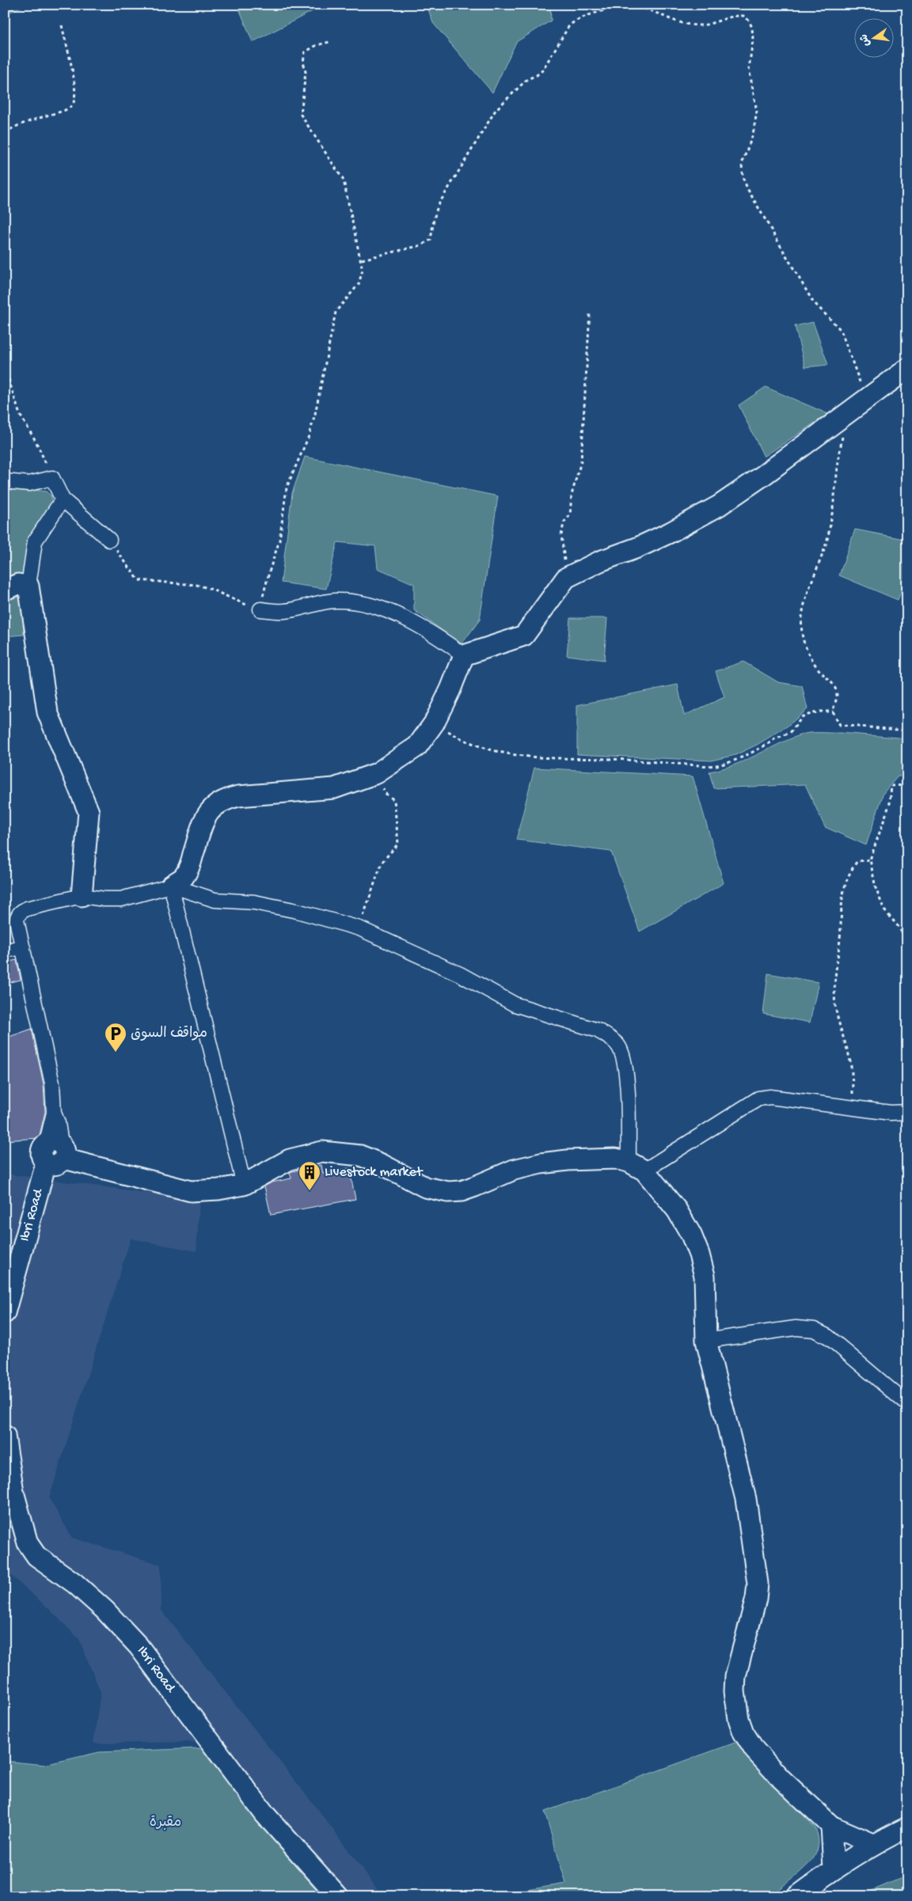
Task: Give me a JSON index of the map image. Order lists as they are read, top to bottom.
{
  "streets": {
    "street": ["Ibri Road"]
  },
  "parks": ["مقبرة"],
  "places": {
    "parking": ["مواقف السوق"],
    "building": ["Livestock market"]
  },
  "north": "left"
}
